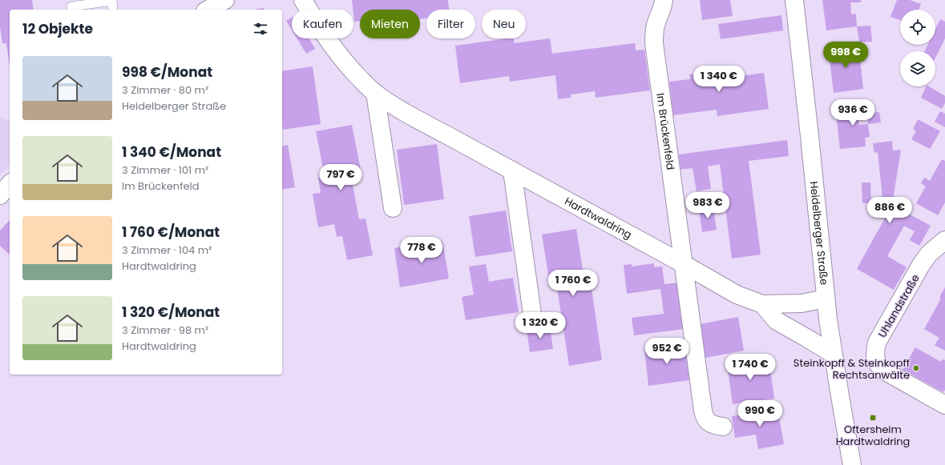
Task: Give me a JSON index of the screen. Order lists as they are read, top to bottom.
{
  "streets": {
    "street": [
      "Im Brückenfeld",
      "Hardtwaldring",
      "Heidelberger Straße",
      "Uhlandstraße"
    ]
  },
  "crossings": [
    ["Im Brückenfeld", "Hardtwaldring"],
    ["Hardtwaldring", "Heidelberger Straße"]
  ],
  "places": {
    "other": ["Steinkopff & Steinkopff Rechtsanwälte"],
    "transit": ["Oftersheim Hardtwaldring"]
  },
  "page": {
    "chip": [
      "Kaufen",
      "Mieten",
      "Filter",
      "Neu"
    ],
    "heading": "12 Objekte",
    "price": [
      "998 €",
      "1 340 €",
      "936 €",
      "797 €",
      "983 €",
      "886 €",
      "778 €",
      "1 760 €",
      "1 320 €",
      "952 €",
      "1 740 €",
      "990 €"
    ],
    "list": [
      {
        "name": "998 €/Monat",
        "note": "3 Zimmer · 80 m² · Heidelberger Straße"
      },
      {
        "name": "1 340 €/Monat",
        "note": "3 Zimmer · 101 m² · Im Brückenfeld"
      },
      {
        "name": "1 760 €/Monat",
        "note": "3 Zimmer · 104 m² · Hardtwaldring"
      },
      {
        "name": "1 320 €/Monat",
        "note": "3 Zimmer · 98 m² · Hardtwaldring"
      }
    ]
  }
}
